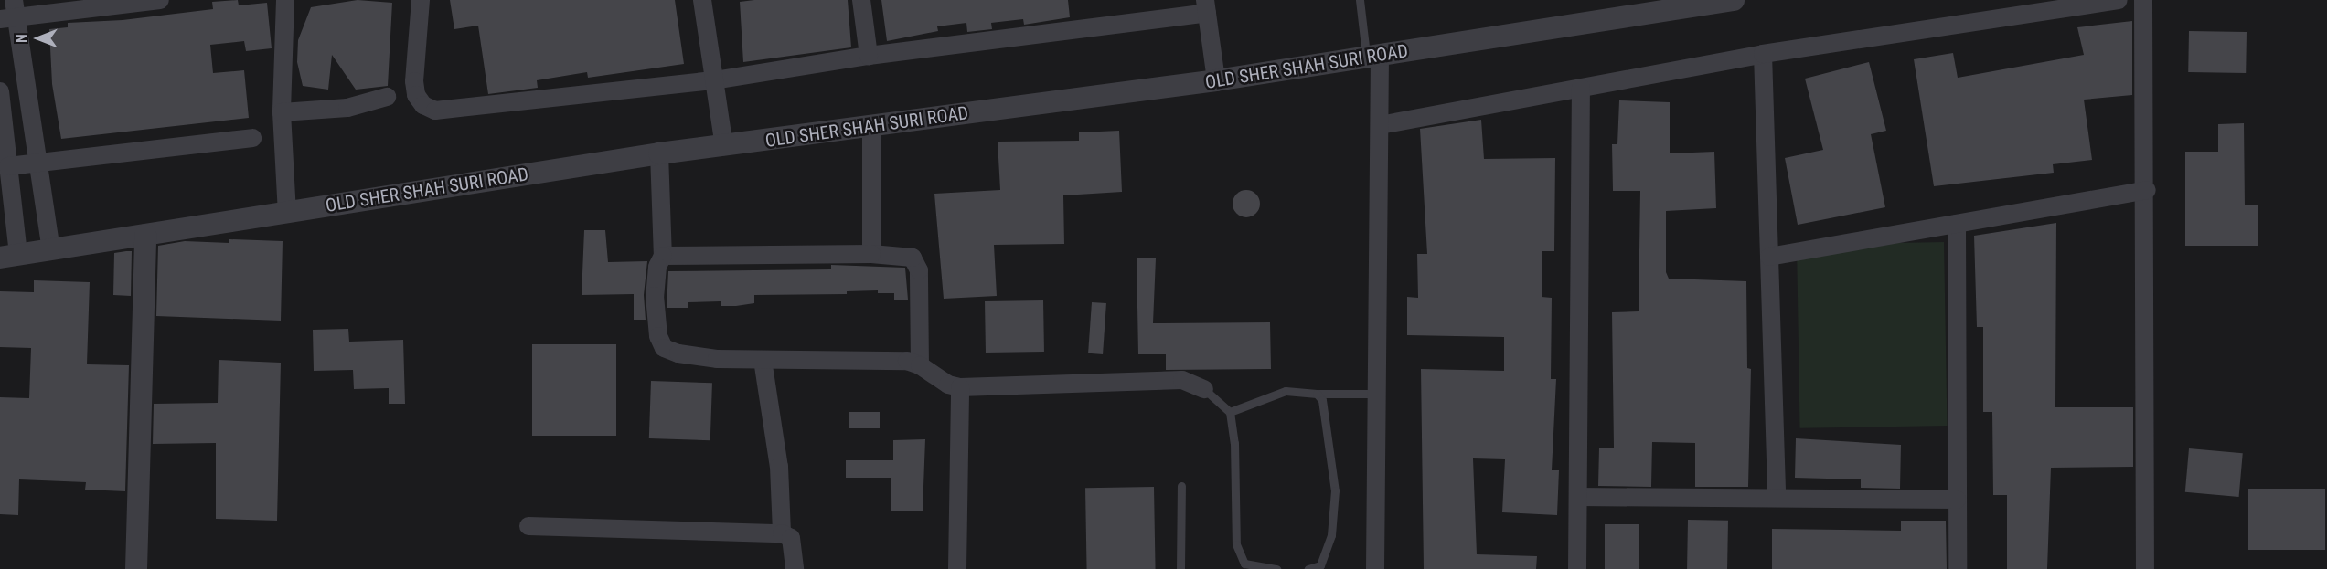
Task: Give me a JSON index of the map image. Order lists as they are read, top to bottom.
{
  "streets": {
    "street": ["OLD SHER SHAH SURI ROAD"]
  },
  "north": "left"
}
